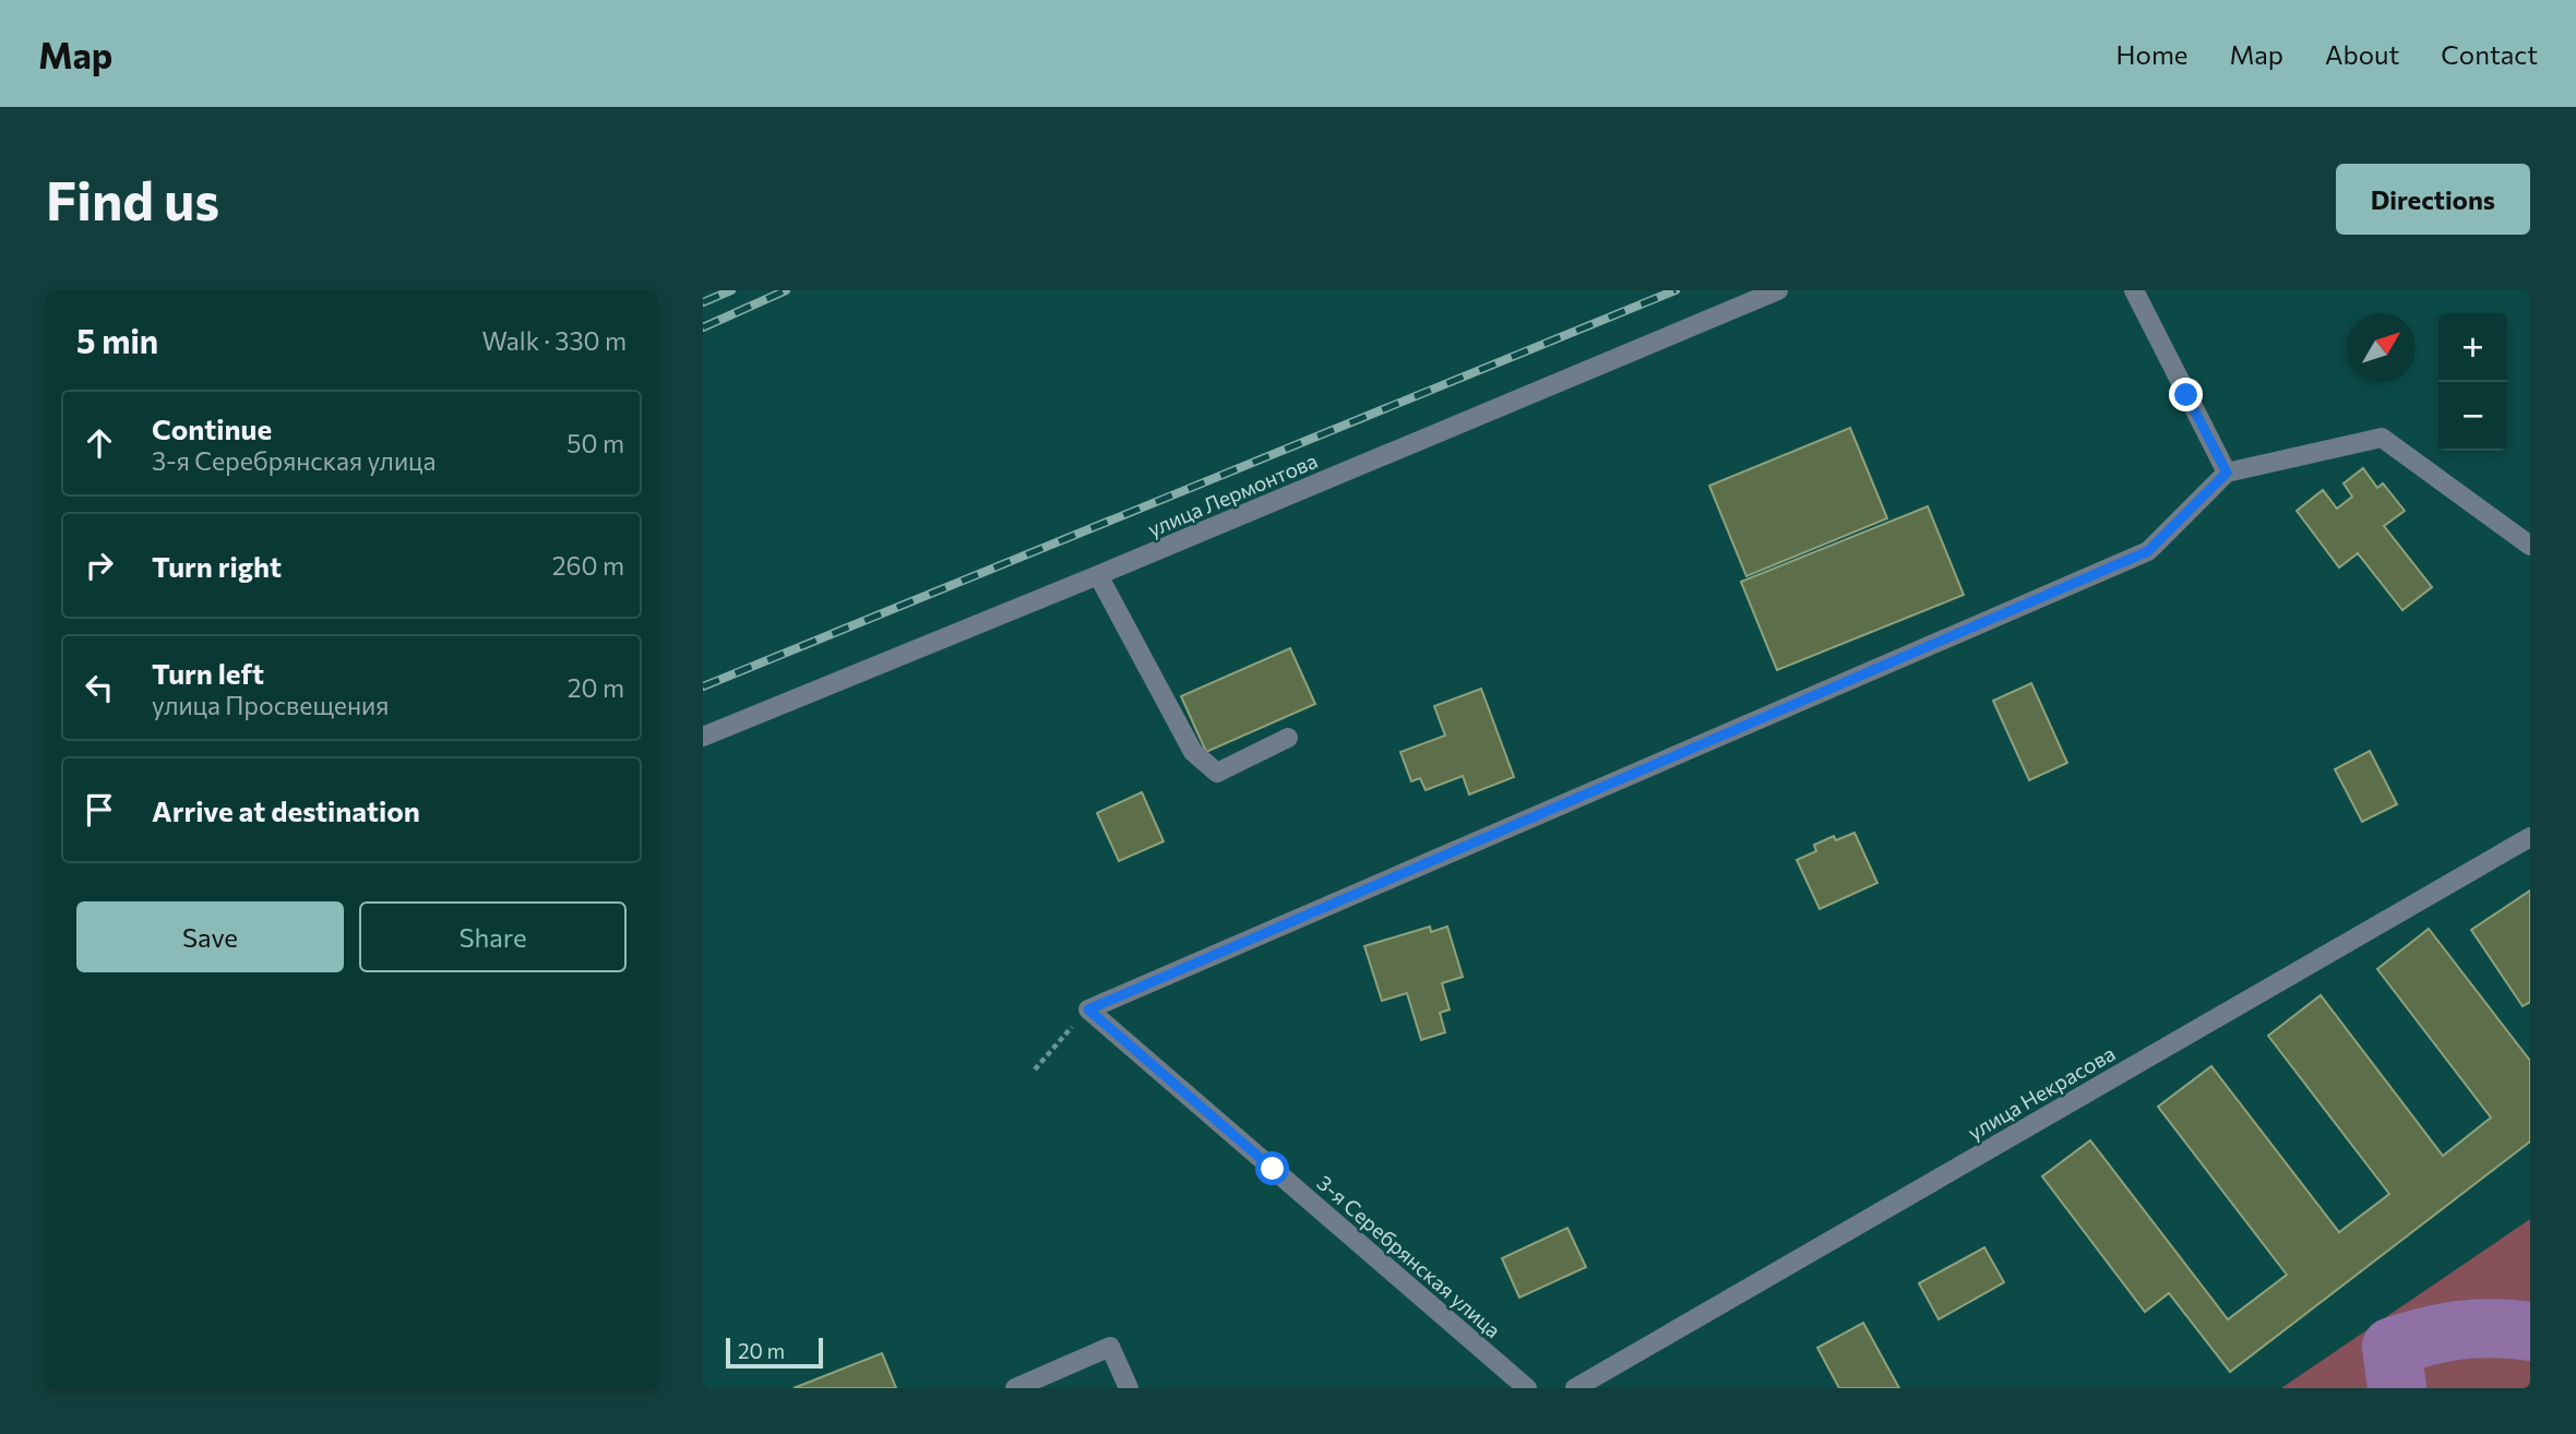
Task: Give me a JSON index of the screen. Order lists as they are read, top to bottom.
{
  "streets": {
    "street": ["улица Лермонтова", "улица Некрасова", "3-я Серебрянская улица"]
  },
  "scale_bar": "20 m",
  "north": "top right",
  "page": {
    "header": "Map",
    "nav": [
      "Home",
      "Map",
      "About",
      "Contact"
    ],
    "buttons": [
      "Directions",
      ["Save", "Share"]
    ],
    "title": "Find us",
    "heading": ["5 min", "Walk · 330 m"],
    "map_buttons": ["+", "−"],
    "list": [
      ["Continue", "3-я Серебрянская улица", "50 m"],
      ["Turn right", "260 m"],
      ["Turn left", "улица Просвещения", "20 m"],
      "Arrive at destination"
    ],
    "scale": "20 m"
  }
}
